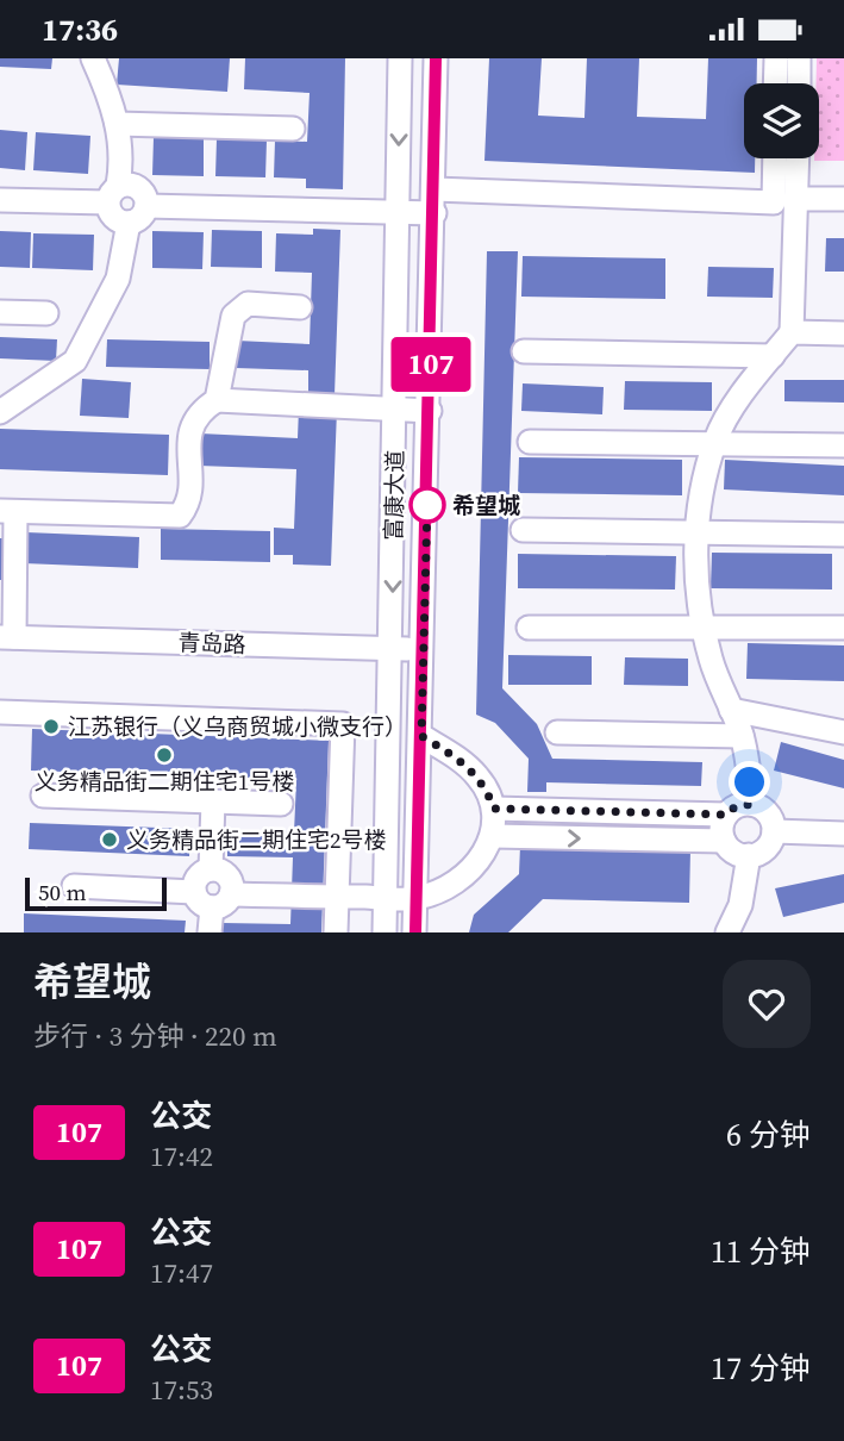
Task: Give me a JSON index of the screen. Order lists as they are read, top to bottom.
{
  "streets": {
    "street": ["富康大道", "青岛路"]
  },
  "crossings": [
    ["富康大道", "青岛路"]
  ],
  "places": [
    "希望城",
    "江苏银行（义乌商贸城小微支行）",
    "义务精品街二期住宅1号楼",
    "义务精品街二期住宅2号楼"
  ],
  "lines": ["bus line 107"],
  "scale_bar": "50 m",
  "page": {
    "status": "17:36",
    "on_map": "107",
    "scale": "50 m",
    "heading": ["希望城", "步行 · 3 分钟 · 220 m"],
    "list": [
      {
        "mark": "107",
        "name": "公交",
        "note": "17:42",
        "value": "6 分钟"
      },
      {
        "mark": "107",
        "name": "公交",
        "note": "17:47",
        "value": "11 分钟"
      },
      {
        "mark": "107",
        "name": "公交",
        "note": "17:53",
        "value": "17 分钟"
      }
    ]
  }
}
